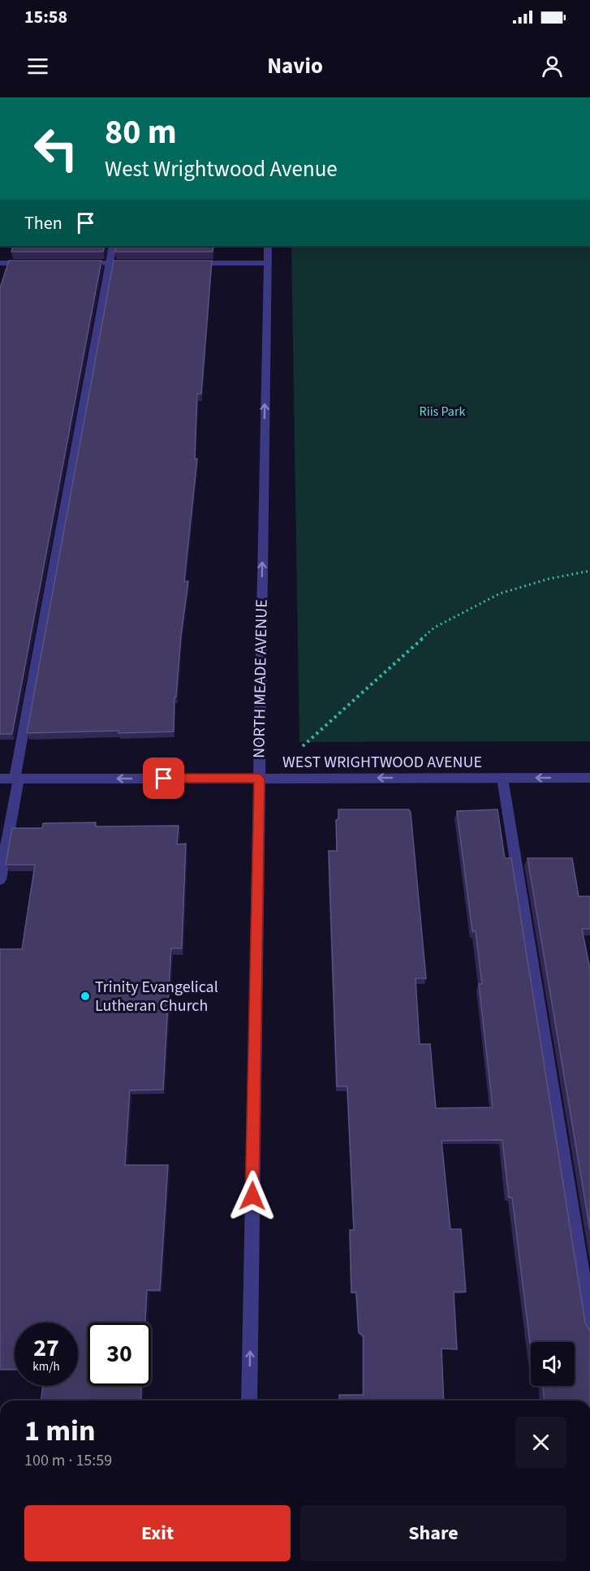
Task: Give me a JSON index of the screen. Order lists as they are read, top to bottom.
{
  "streets": {
    "street": ["NORTH MEADE AVENUE", "WEST WRIGHTWOOD AVENUE"]
  },
  "crossings": [
    ["NORTH MEADE AVENUE", "WEST WRIGHTWOOD AVENUE"]
  ],
  "one_way": ["NORTH MEADE AVENUE", "WEST WRIGHTWOOD AVENUE"],
  "parks": ["Riis Park"],
  "places": ["Trinity Evangelical Lutheran Church"],
  "page": {
    "status": "15:58",
    "header": "Navio",
    "turn": ["80 m", "West Wrightwood Avenue"],
    "then": "Then",
    "speed": "27 km/h",
    "limit": "30",
    "heading": ["1 min", "100 m · 15:59"],
    "buttons": ["Exit", "Share"]
  }
}
